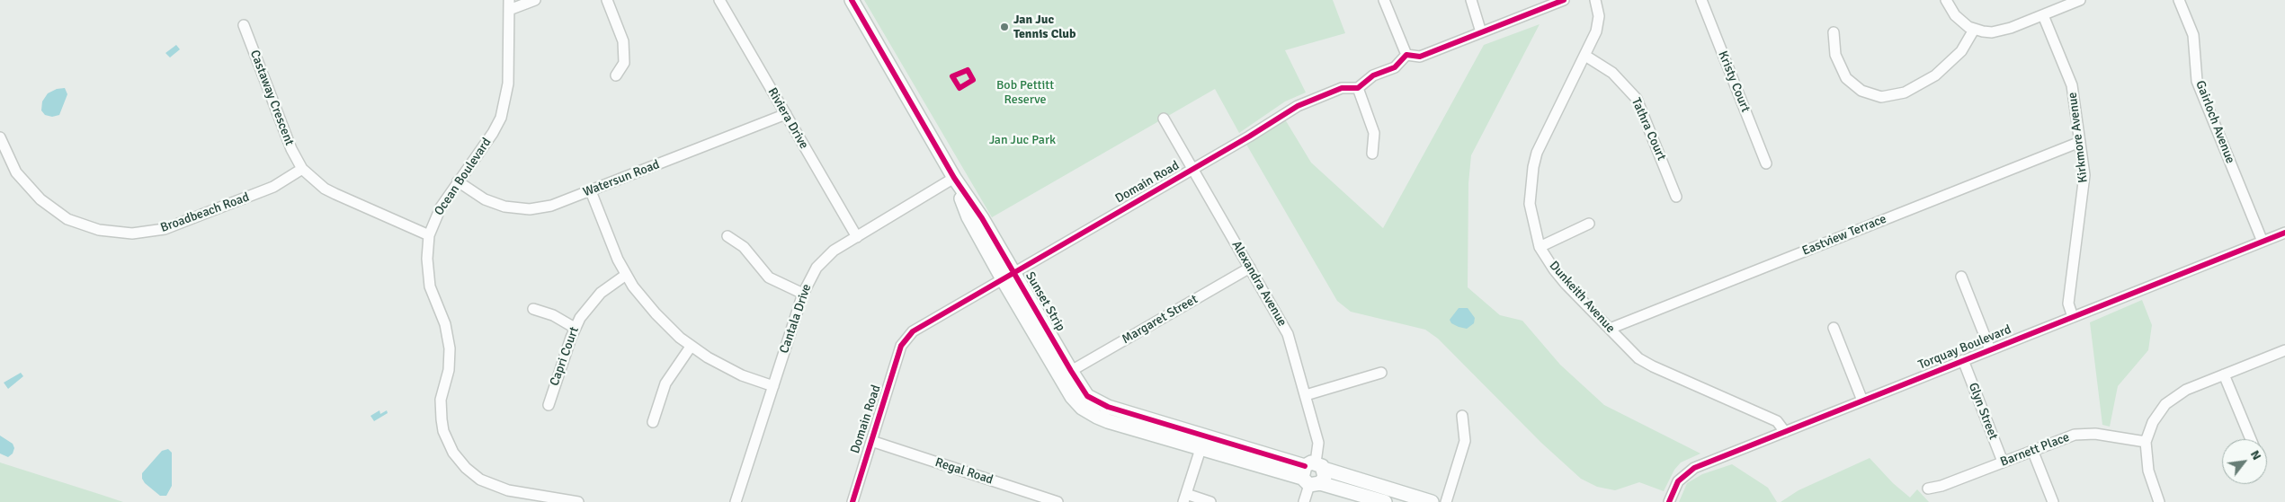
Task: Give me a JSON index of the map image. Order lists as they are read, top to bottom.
{
  "streets": {
    "street": [
      "Kristy Court",
      "Castaway Crescent",
      "Riviera Drive",
      "Gairloch Avenue",
      "Tathra Court",
      "Kirkmore Avenue",
      "Ocean Boulevard",
      "Watersun Road",
      "Domain Road",
      "Broadbeach Road",
      "Eastview Terrace",
      "Alexandra Avenue",
      "Dunkeith Avenue",
      "Sunset Strip",
      "Cantala Drive",
      "Margaret Street",
      "Torquay Boulevard",
      "Capri Court",
      "Glyn Street",
      "Barnett Place",
      "Regal Road"
    ]
  },
  "crossings": [
    ["Castaway Crescent", "Broadbeach Road"],
    ["Riviera Drive", "Watersun Road"],
    ["Riviera Drive", "Cantala Drive"],
    ["Gairloch Avenue", "Torquay Boulevard"],
    ["Tathra Court", "Dunkeith Avenue"],
    ["Kirkmore Avenue", "Eastview Terrace"],
    ["Kirkmore Avenue", "Torquay Boulevard"],
    ["Ocean Boulevard", "Watersun Road"],
    ["Domain Road", "Alexandra Avenue"],
    ["Domain Road", "Sunset Strip"],
    ["Domain Road", "Regal Road"],
    ["Eastview Terrace", "Dunkeith Avenue"],
    ["Alexandra Avenue", "Sunset Strip"],
    ["Alexandra Avenue", "Margaret Street"],
    ["Dunkeith Avenue", "Torquay Boulevard"],
    ["Sunset Strip", "Cantala Drive"],
    ["Sunset Strip", "Margaret Street"],
    ["Torquay Boulevard", "Glyn Street"],
    ["Glyn Street", "Barnett Place"]
  ],
  "parks": ["Bob Pettitt Reserve", "Jan Juc Park"],
  "places": ["Jan Juc Tennis Club"],
  "north": "top right"
}
